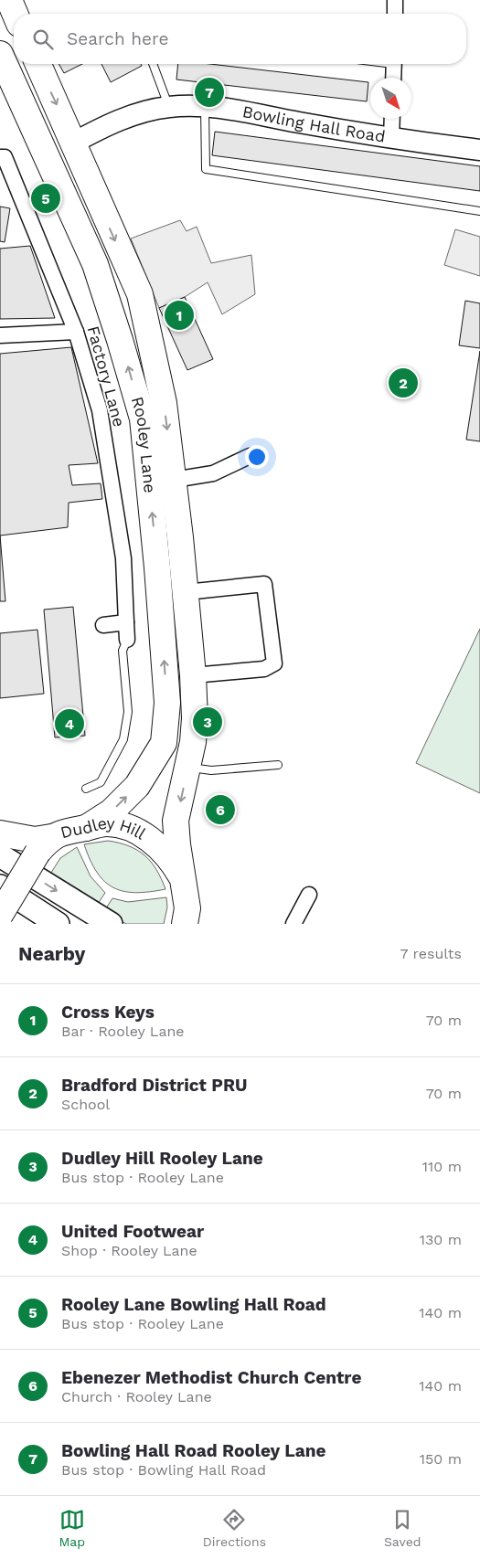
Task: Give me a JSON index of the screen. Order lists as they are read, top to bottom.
{
  "streets": {
    "highway": ["Rooley Lane", "Dudley Hill"],
    "street": ["Bowling Hall Road", "Factory Lane"]
  },
  "crossings": [
    ["Bowling Hall Road", "Rooley Lane"],
    ["Rooley Lane", "Dudley Hill"]
  ],
  "north": "bottom right",
  "page": {
    "search": "Search here",
    "pins": [
      "7",
      "5",
      "1",
      "2",
      "3",
      "4",
      "6"
    ],
    "heading": ["Nearby", "7 results"],
    "list": [
      {
        "mark": "1",
        "name": "Cross Keys",
        "note": "Bar · Rooley Lane",
        "value": "70 m"
      },
      {
        "mark": "2",
        "name": "Bradford District PRU",
        "note": "School",
        "value": "70 m"
      },
      {
        "mark": "3",
        "name": "Dudley Hill Rooley Lane",
        "note": "Bus stop · Rooley Lane",
        "value": "110 m"
      },
      {
        "mark": "4",
        "name": "United Footwear",
        "note": "Shop · Rooley Lane",
        "value": "130 m"
      },
      {
        "mark": "5",
        "name": "Rooley Lane Bowling Hall Road",
        "note": "Bus stop · Rooley Lane",
        "value": "140 m"
      },
      {
        "mark": "6",
        "name": "Ebenezer Methodist Church Centre",
        "note": "Church · Rooley Lane",
        "value": "140 m"
      },
      {
        "mark": "7",
        "name": "Bowling Hall Road Rooley Lane",
        "note": "Bus stop · Bowling Hall Road",
        "value": "150 m"
      }
    ],
    "nav": ["Map", "Directions", "Saved"]
  }
}
